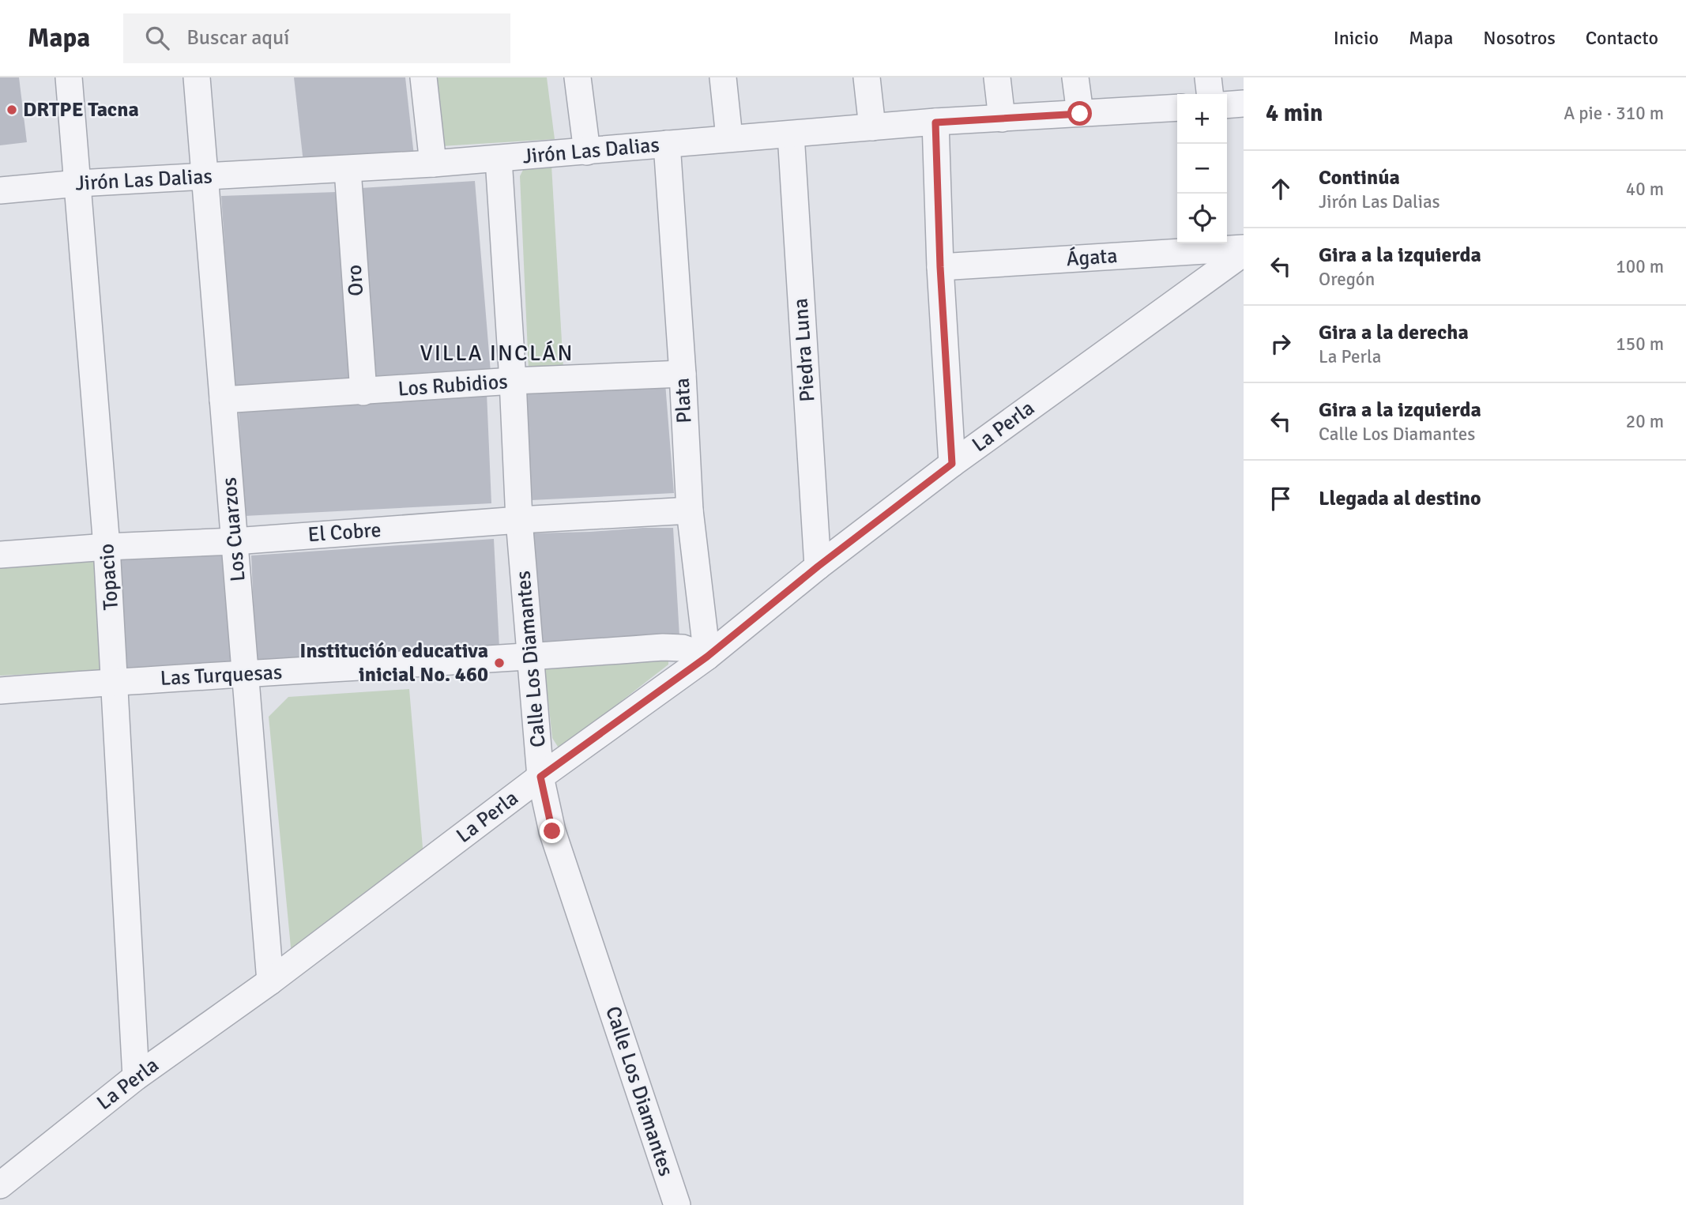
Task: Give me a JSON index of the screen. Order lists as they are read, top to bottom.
{
  "streets": {
    "street": [
      "Jirón Las Dalias",
      "Ágata",
      "Oro",
      "Piedra Luna",
      "Los Rubidios",
      "Plata",
      "La Perla",
      "Los Cuarzos",
      "El Cobre",
      "Topacio",
      "Calle Los Diamantes",
      "Las Turquesas"
    ]
  },
  "crossings": [
    ["Jirón Las Dalias", "Oro"],
    ["Jirón Las Dalias", "Piedra Luna"],
    ["Jirón Las Dalias", "Plata"],
    ["Jirón Las Dalias", "Los Cuarzos"],
    ["Jirón Las Dalias", "Topacio"],
    ["Jirón Las Dalias", "Calle Los Diamantes"],
    ["Oro", "Los Rubidios"],
    ["Piedra Luna", "La Perla"],
    ["Los Rubidios", "Plata"],
    ["Los Rubidios", "Los Cuarzos"],
    ["Los Rubidios", "Calle Los Diamantes"],
    ["Plata", "La Perla"],
    ["Plata", "El Cobre"],
    ["Plata", "Las Turquesas"],
    ["La Perla", "Los Cuarzos"],
    ["La Perla", "Topacio"],
    ["La Perla", "Calle Los Diamantes"],
    ["La Perla", "Las Turquesas"],
    ["Los Cuarzos", "El Cobre"],
    ["Los Cuarzos", "Las Turquesas"],
    ["El Cobre", "Topacio"],
    ["El Cobre", "Calle Los Diamantes"],
    ["Topacio", "Las Turquesas"],
    ["Calle Los Diamantes", "Las Turquesas"]
  ],
  "districts": ["VILLA INCLÁN"],
  "places": ["DRTPE Tacna", "Institución educativa inicial No. 460"],
  "page": {
    "header": "Mapa",
    "search": "Buscar aquí",
    "nav": [
      "Inicio",
      "Mapa",
      "Nosotros",
      "Contacto"
    ],
    "heading": ["4 min", "A pie · 310 m"],
    "map_buttons": ["+", "−"],
    "list": [
      ["Continúa", "Jirón Las Dalias", "40 m"],
      ["Gira a la izquierda", "Oregón", "100 m"],
      ["Gira a la derecha", "La Perla", "150 m"],
      ["Gira a la izquierda", "Calle Los Diamantes", "20 m"],
      "Llegada al destino"
    ]
  }
}
